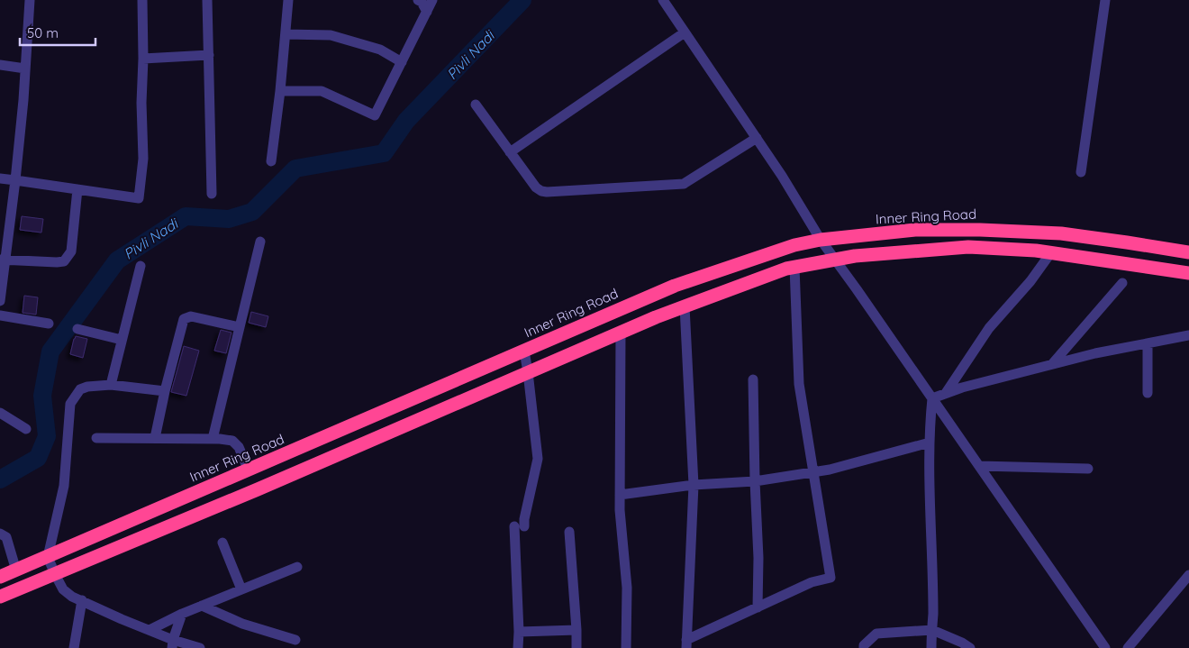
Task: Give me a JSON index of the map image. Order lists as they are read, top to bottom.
{
  "streets": {
    "highway": ["Inner Ring Road"]
  },
  "water": ["Pivli Nadi"],
  "scale_bar": "50 m"
}
